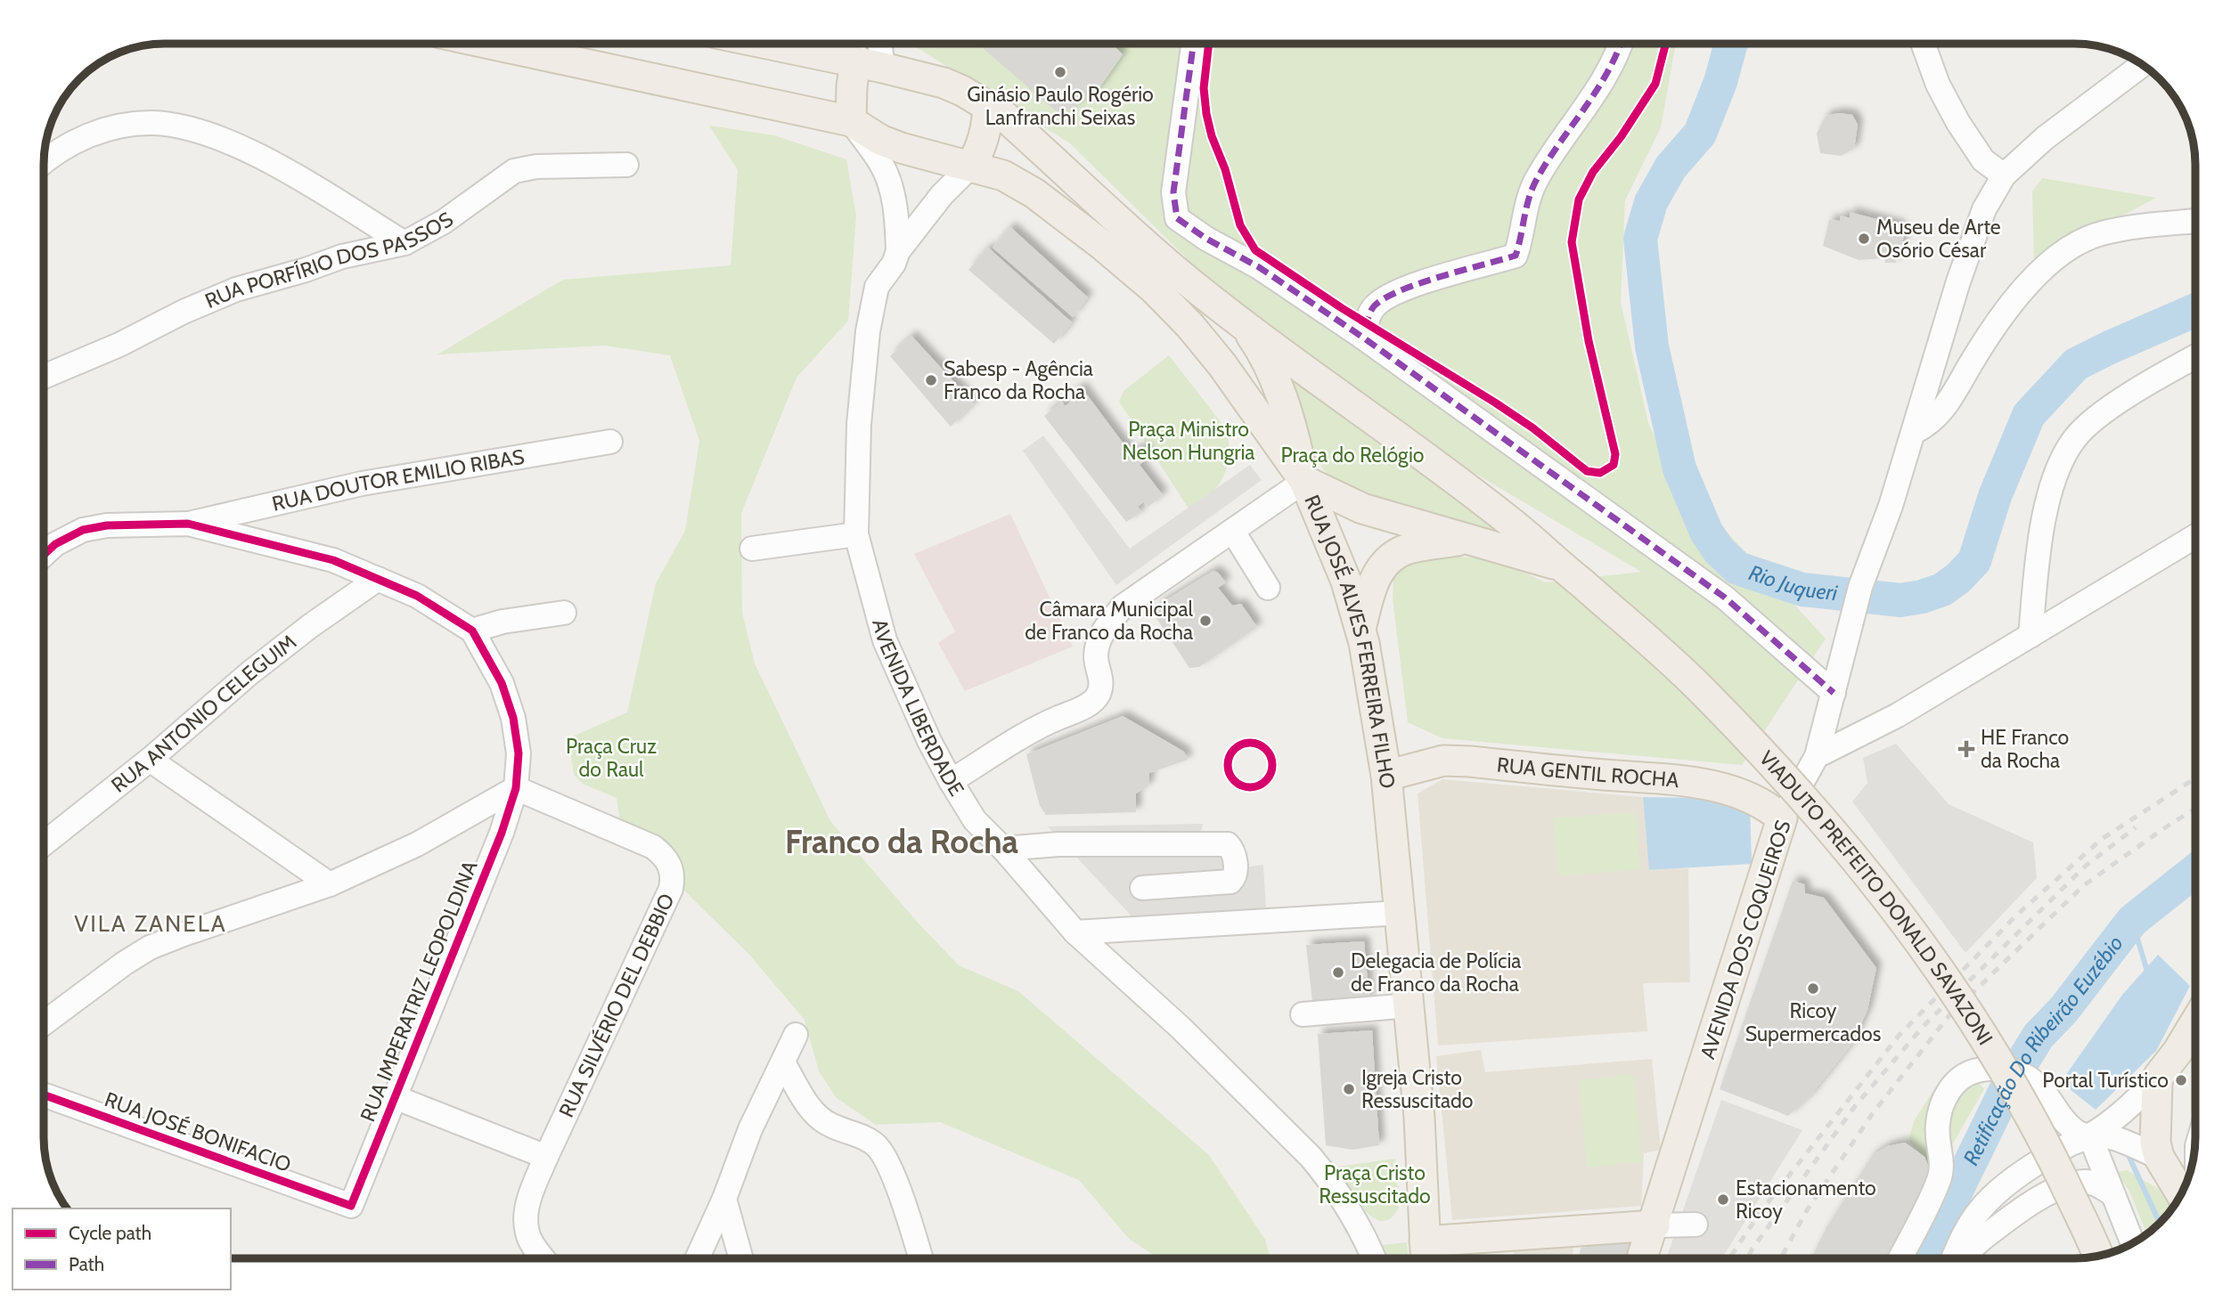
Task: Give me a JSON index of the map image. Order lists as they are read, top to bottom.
{
  "streets": {
    "main road": [
      "RUA JOSÉ ALVES FERREIRA FILHO",
      "RUA GENTIL ROCHA",
      "VIADUTO PREFEITO DONALD SAVAZONI",
      "AVENIDA DOS COQUEIROS"
    ],
    "street": [
      "RUA PORFÍRIO DOS PASSOS",
      "RUA DOUTOR EMILIO RIBAS",
      "AVENIDA LIBERDADE",
      "RUA ANTONIO CELEGUIM",
      "RUA IMPERATRIZ LEOPOLDINA",
      "RUA SILVÉRIO DEL DEBBIO",
      "RUA JOSÉ BONIFACIO"
    ]
  },
  "crossings": [
    ["RUA JOSÉ ALVES FERREIRA FILHO", "AVENIDA LIBERDADE"],
    ["RUA JOSÉ ALVES FERREIRA FILHO", "RUA GENTIL ROCHA"],
    ["RUA GENTIL ROCHA", "AVENIDA DOS COQUEIROS"],
    ["RUA IMPERATRIZ LEOPOLDINA", "RUA SILVÉRIO DEL DEBBIO"],
    ["RUA IMPERATRIZ LEOPOLDINA", "RUA JOSÉ BONIFACIO"]
  ],
  "districts": ["Franco da Rocha", "VILA ZANELA"],
  "water": ["Rio Juqueri", "Retificação Do Ribeirão Euzébio"],
  "parks": [
    "Praça Ministro Nelson Hungria",
    "Praça do Relógio",
    "Praça Cruz do Raul",
    "Praça Cristo Ressuscitado"
  ],
  "places": {
    "other": [
      "Ginásio Paulo Rogério Lanfranchi Seixas",
      "Museu de Arte Osório César",
      "Sabesp - Agência Franco da Rocha",
      "Câmara Municipal de Franco da Rocha",
      "Delegacia de Polícia de Franco da Rocha",
      "Ricoy Supermercados",
      "Portal Turístico",
      "Igreja Cristo Ressuscitado",
      "Estacionamento Ricoy"
    ],
    "health": ["HE Franco da Rocha"]
  },
  "legend": ["Cycle path", "Path"]
}
